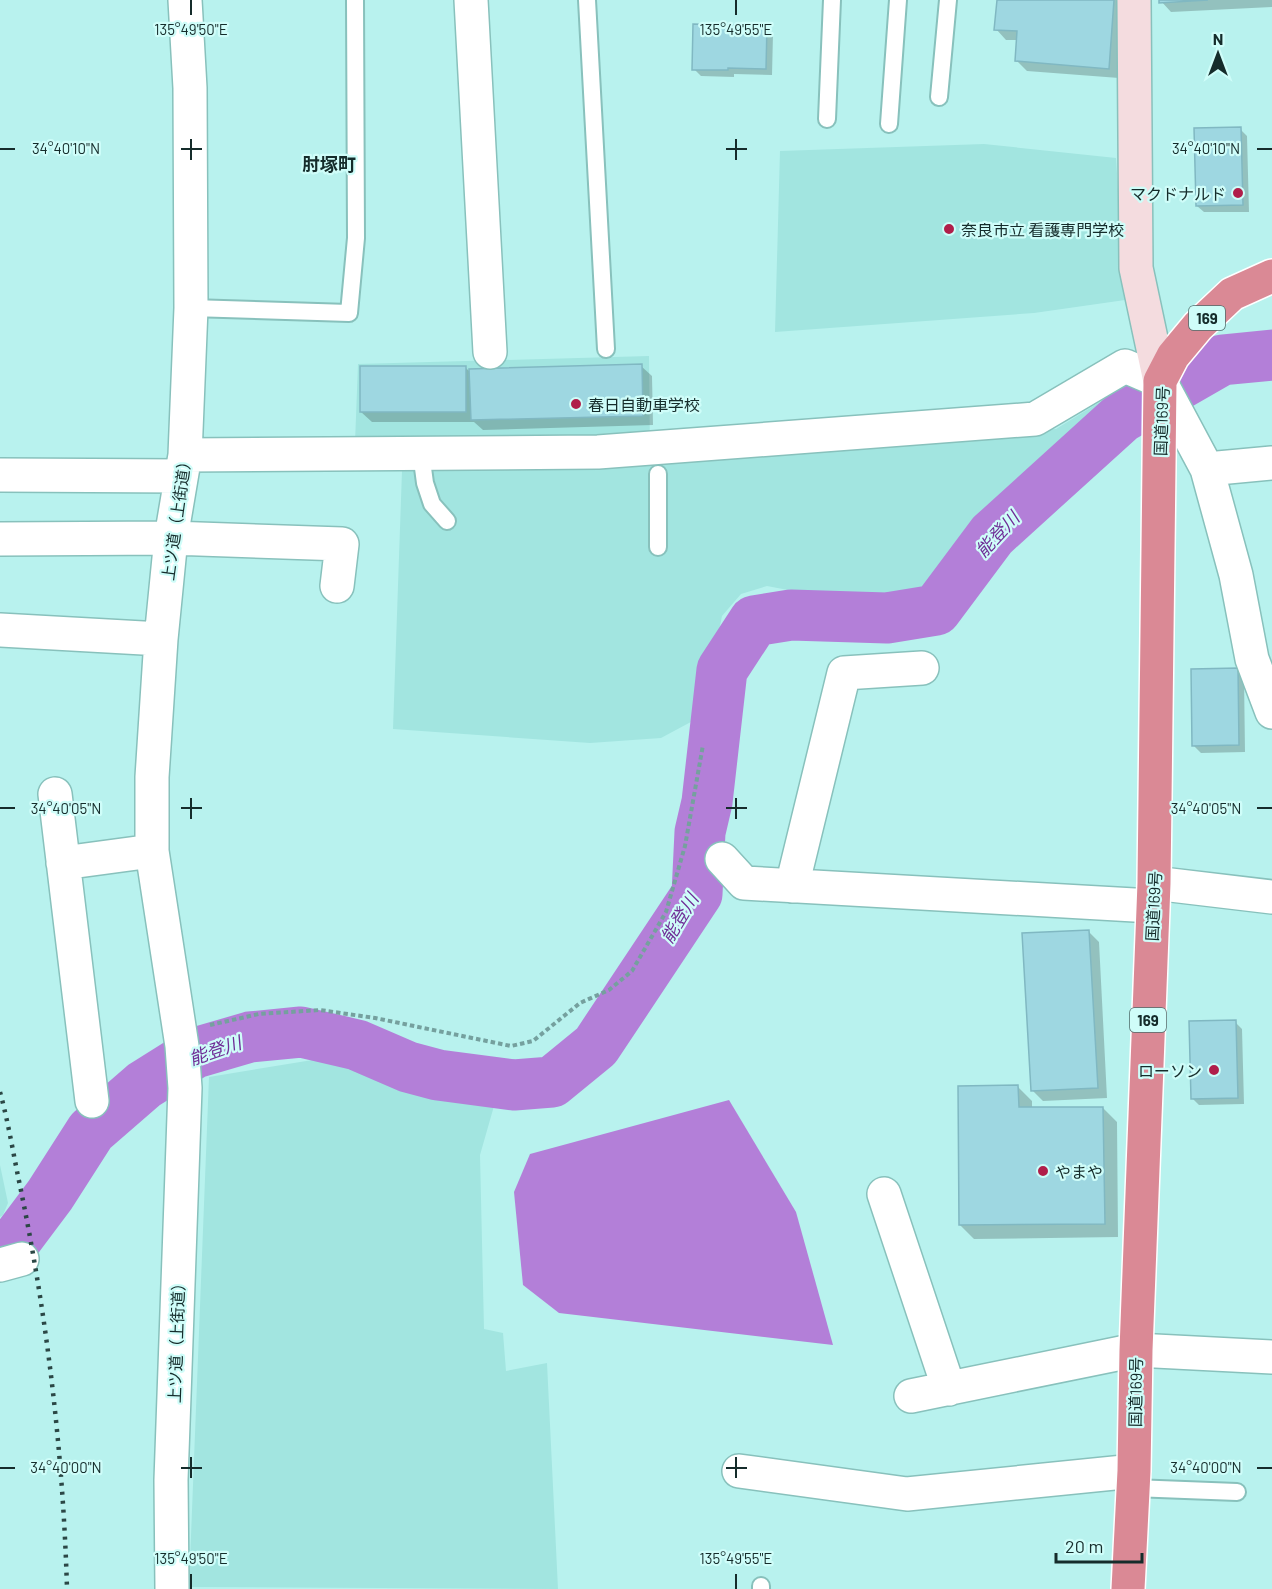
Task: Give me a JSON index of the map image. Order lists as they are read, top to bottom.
{
  "streets": {
    "highway": ["169", "国道169号"],
    "street": ["上ツ道（上街道）"]
  },
  "districts": ["肘塚町"],
  "water": ["能登川"],
  "places": [
    "マクドナルド",
    "奈良市立 看護専門学校",
    "春日自動車学校",
    "ローソン",
    "やまや"
  ],
  "scale_bar": "20 m",
  "north": "top",
  "coordinates": [
    "135°49'50\"E",
    "135°49'55\"E",
    "34°40'10\"N",
    "34°40'05\"N",
    "34°40'00\"N"
  ]
}
